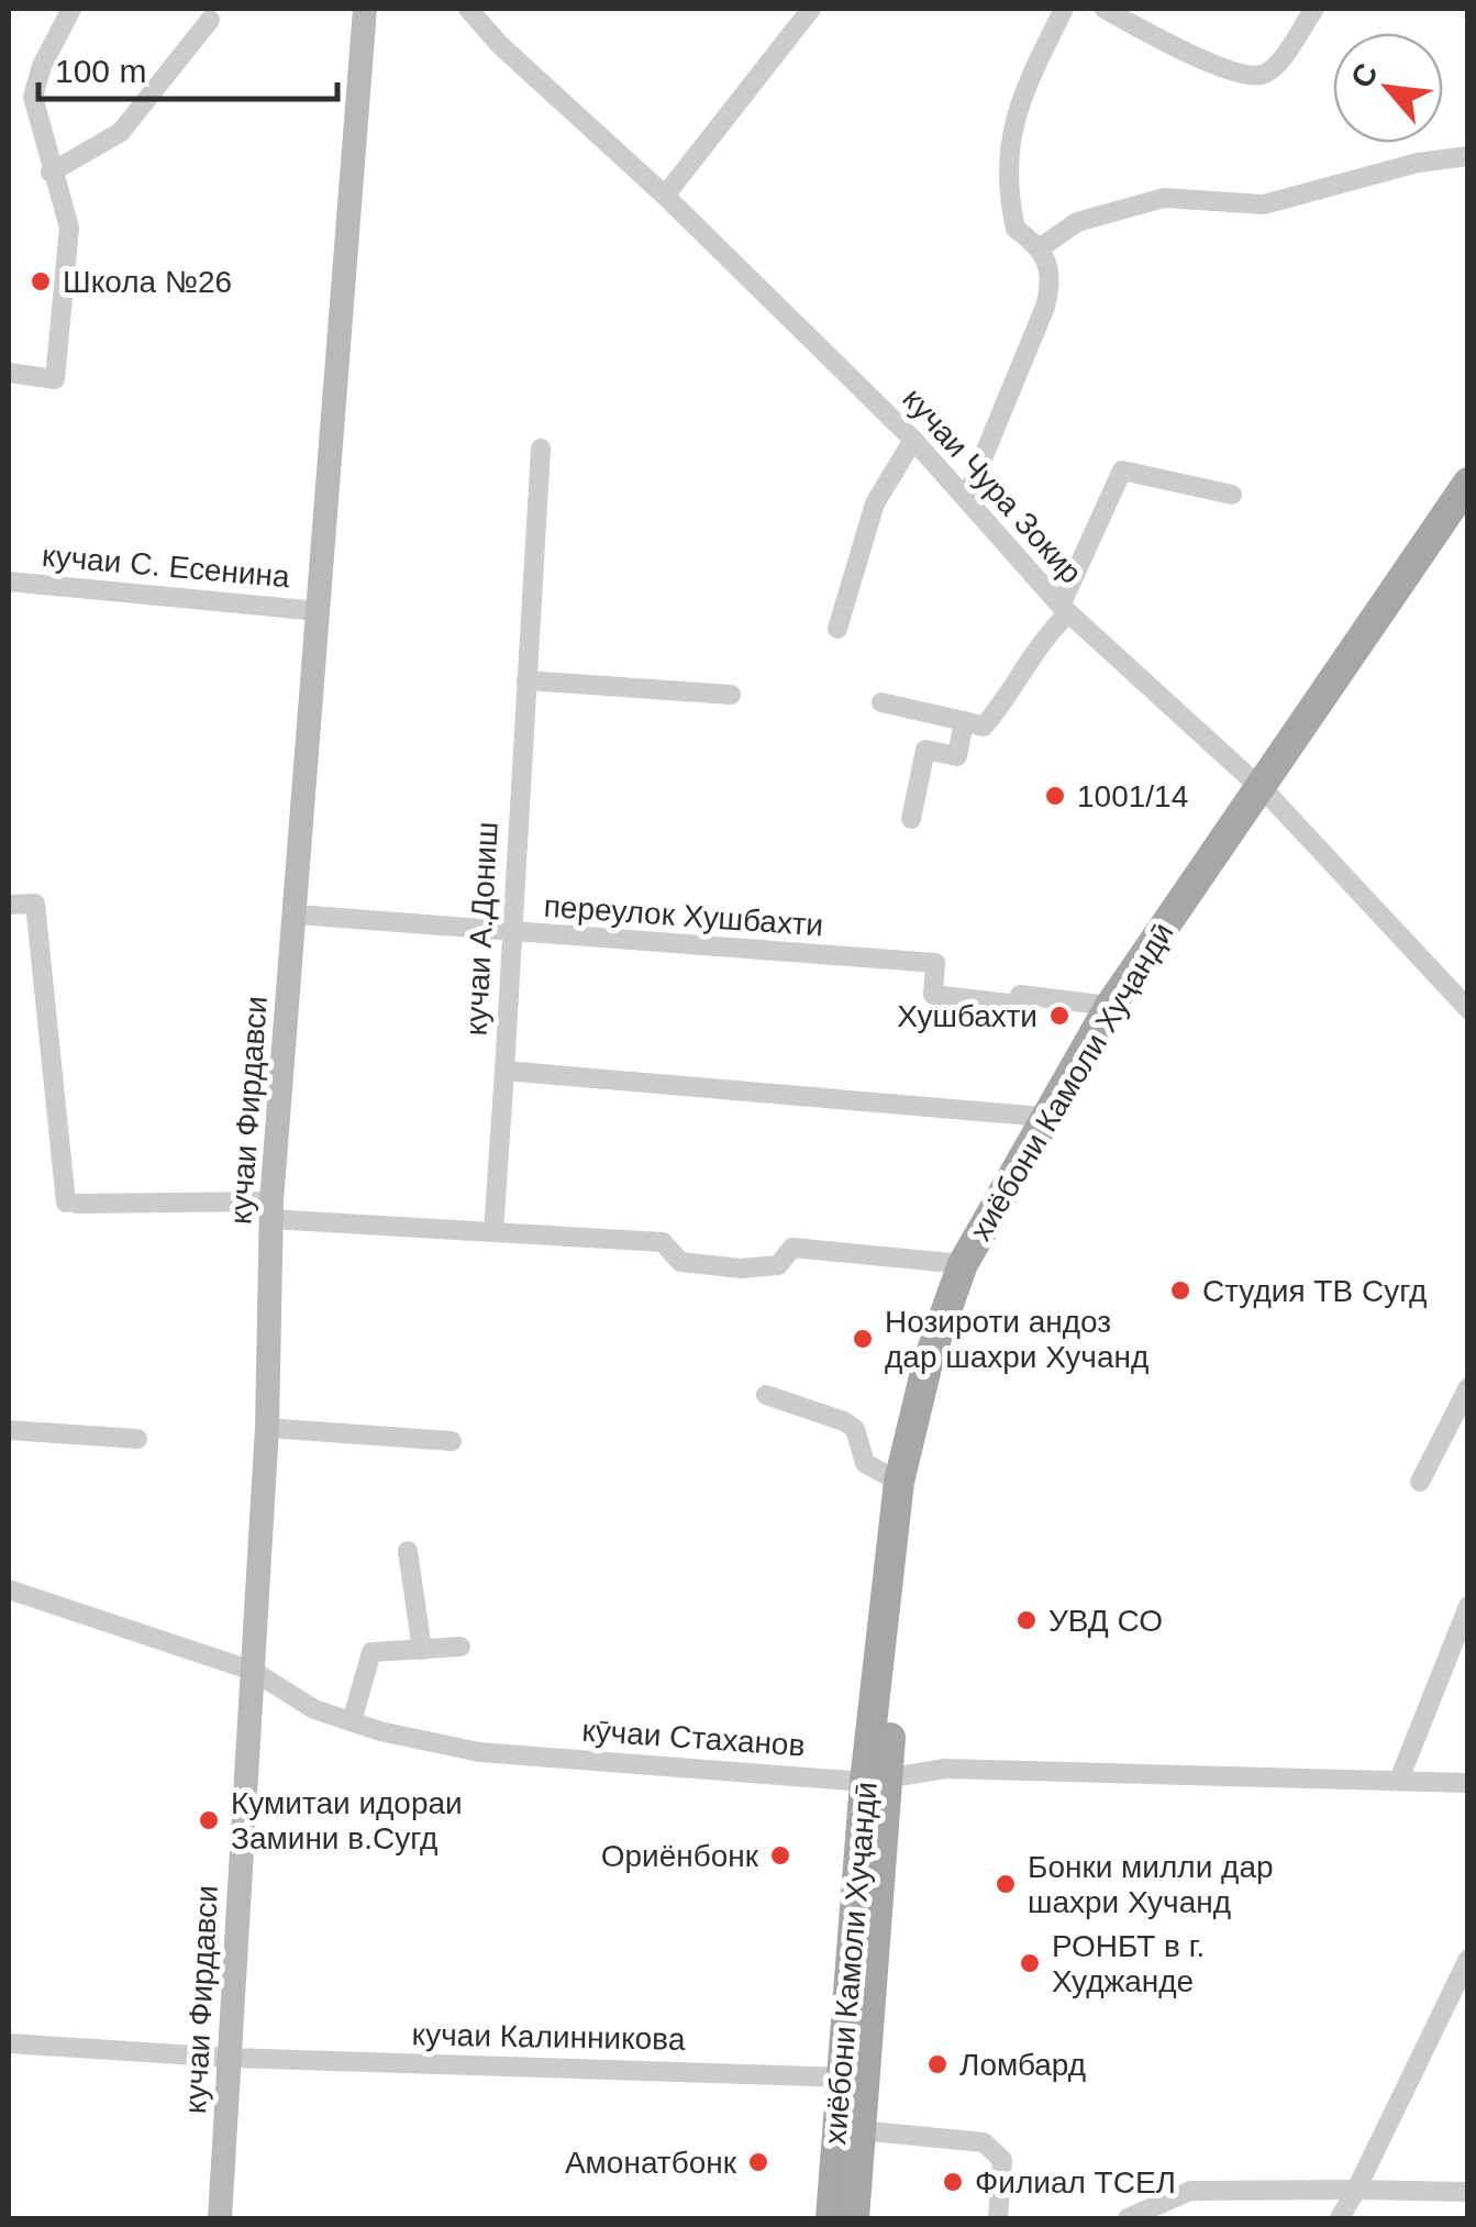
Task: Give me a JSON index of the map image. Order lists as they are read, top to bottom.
{
  "streets": {
    "main road": ["хиёбони Камоли Хуҷандӣ"],
    "street": [
      "кучаи Чура Зокир",
      "кучаи С. Есенина",
      "переулок Хушбахти",
      "кучаи А.Дониш",
      "кучаи Фирдавси",
      "кӯчаи Стаханов",
      "кучаи Калинникова"
    ]
  },
  "crossings": [
    ["кучаи Чура Зокир", "хиёбони Камоли Хуҷандӣ"],
    ["кучаи С. Есенина", "кучаи Фирдавси"],
    ["переулок Хушбахти", "кучаи А.Дониш"],
    ["переулок Хушбахти", "хиёбони Камоли Хуҷандӣ"],
    ["переулок Хушбахти", "кучаи Фирдавси"],
    ["кучаи А.Дониш", "хиёбони Камоли Хуҷандӣ"],
    ["хиёбони Камоли Хуҷандӣ", "кӯчаи Стаханов"],
    ["хиёбони Камоли Хуҷандӣ", "кучаи Калинникова"],
    ["кучаи Фирдавси", "кӯчаи Стаханов"],
    ["кучаи Фирдавси", "кучаи Калинникова"]
  ],
  "places": [
    "Школа №26",
    "1001/14",
    "Хушбахти",
    "Студия ТВ Сугд",
    "Нозироти андоз дар шахри Хучанд",
    "УВД СО",
    "Кумитаи идораи Замини в.Сугд",
    "Ориёнбонк",
    "Бонки милли дар шахри Хучанд",
    "РОНБТ в г. Худжанде",
    "Ломбард",
    "Амонатбонк",
    "Филиал ТСЕЛ"
  ],
  "scale_bar": "100 m",
  "north": "top left"
}
